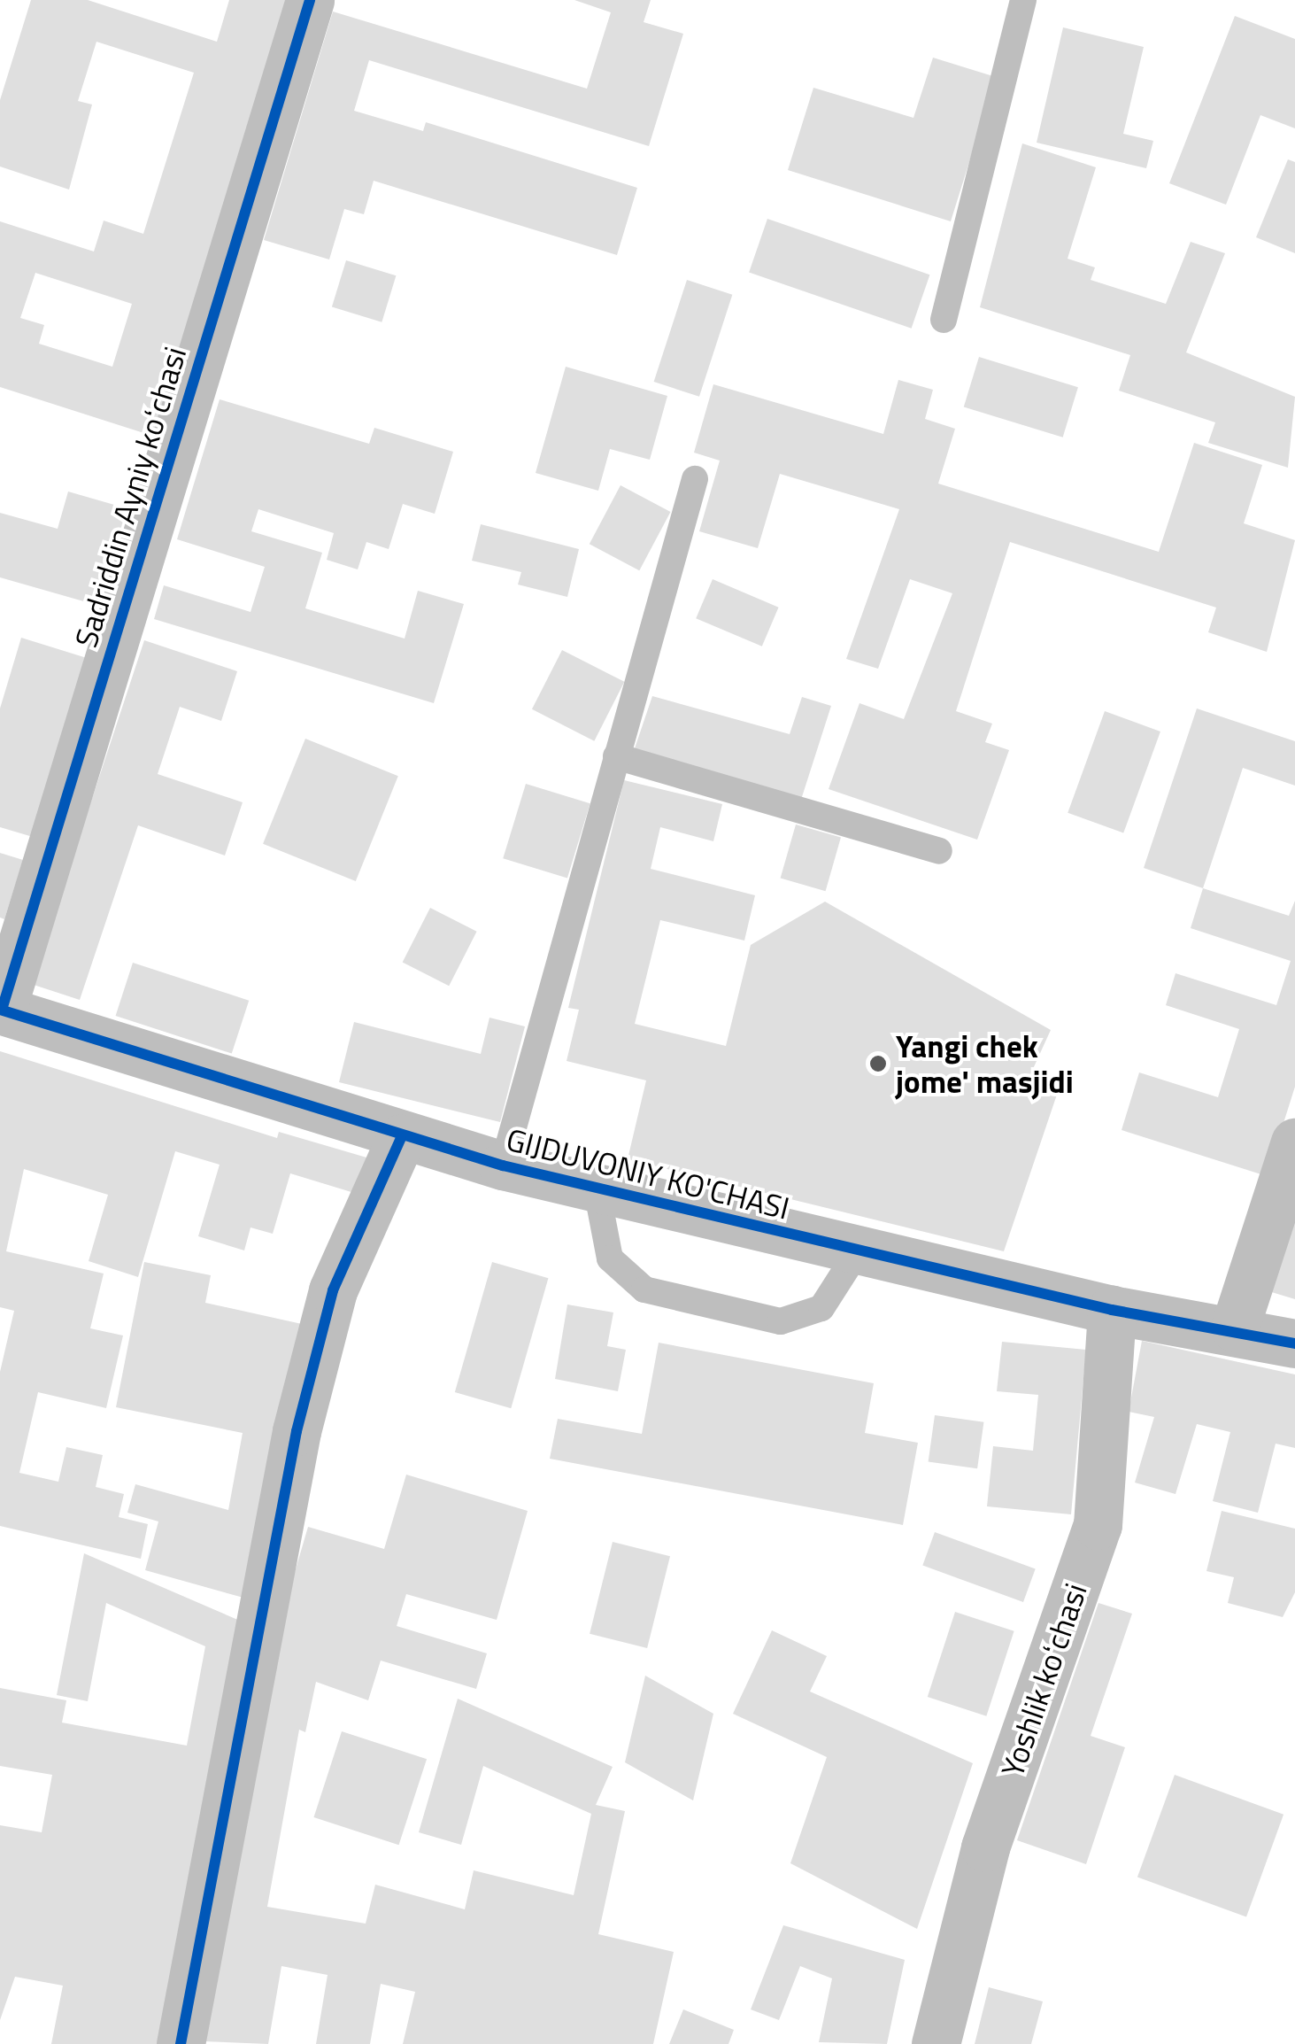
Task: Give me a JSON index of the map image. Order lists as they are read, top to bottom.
{
  "streets": {
    "street": ["Sadriddin Ayniy koʻchasi", "GIJDUVONIY KO'CHASI", "Yoshlik koʻchasi"]
  },
  "crossings": [
    ["Sadriddin Ayniy koʻchasi", "GIJDUVONIY KO'CHASI"],
    ["GIJDUVONIY KO'CHASI", "Yoshlik koʻchasi"]
  ],
  "places": ["Yangi chek jome' masjidi"]
}
